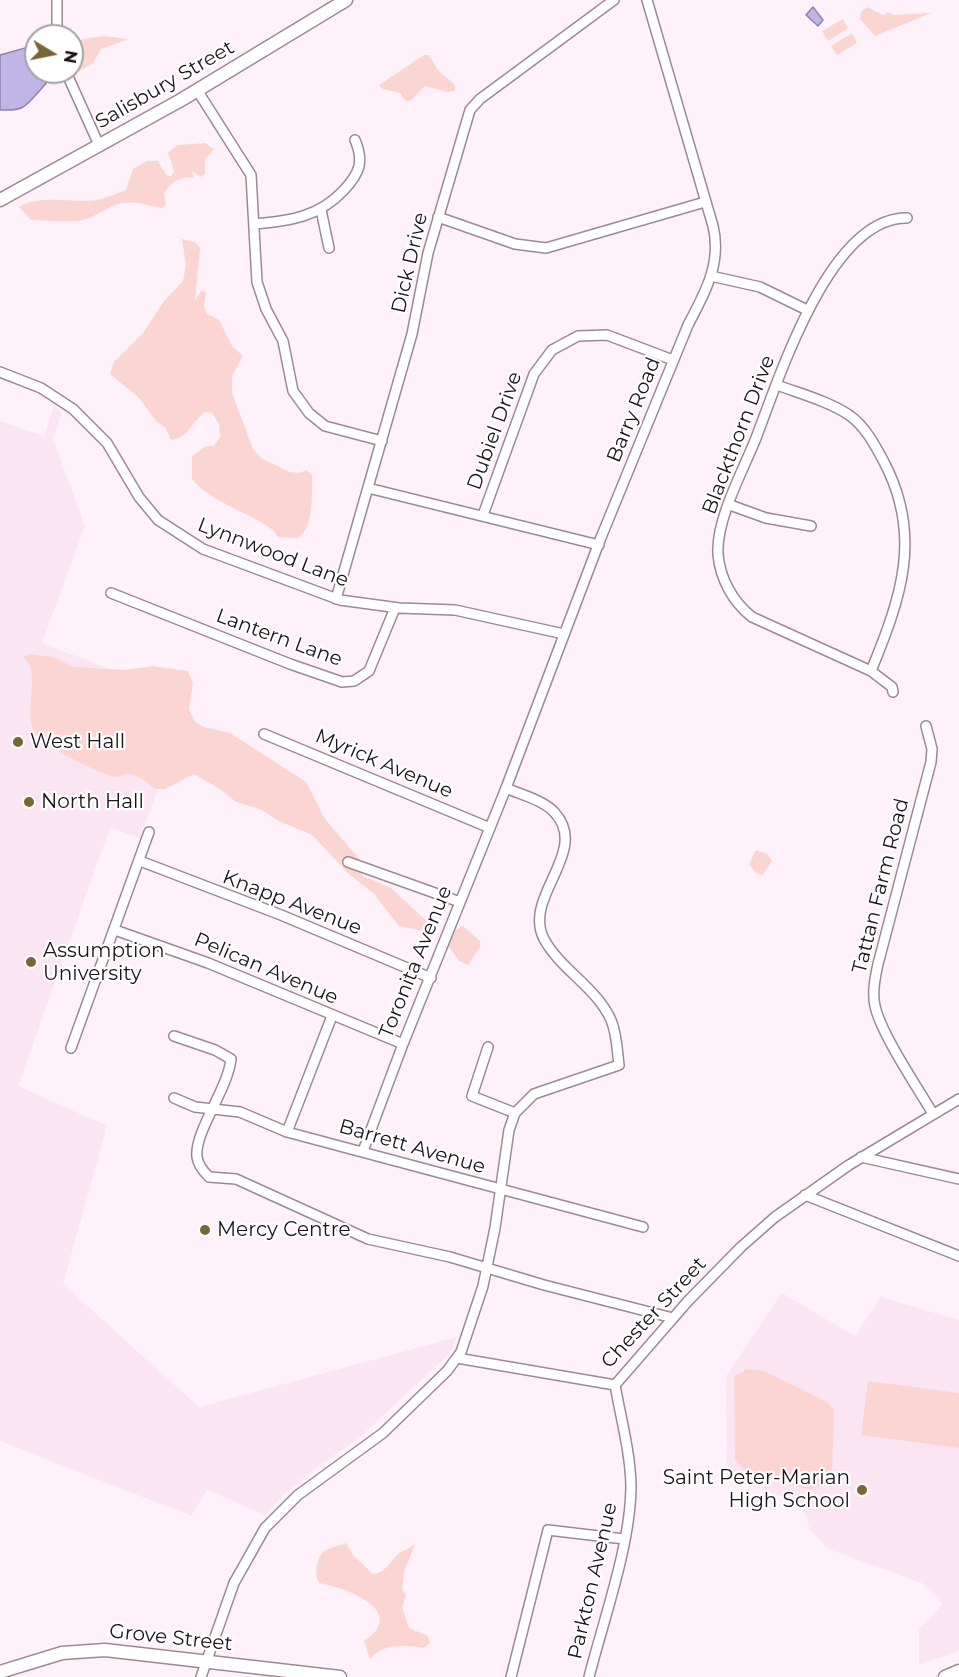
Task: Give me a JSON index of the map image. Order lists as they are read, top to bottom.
{
  "streets": {
    "main road": ["Salisbury Street", "Grove Street"],
    "street": [
      "Dick Drive",
      "Barry Road",
      "Dubiel Drive",
      "Blackthorn Drive",
      "Lynnwood Lane",
      "Lantern Lane",
      "Myrick Avenue",
      "Tattan Farm Road",
      "Knapp Avenue",
      "Toronita Avenue",
      "Pelican Avenue",
      "Barrett Avenue",
      "Chester Street",
      "Parkton Avenue"
    ]
  },
  "crossings": [
    ["Dick Drive", "Lynnwood Lane"],
    ["Barry Road", "Dubiel Drive"],
    ["Barry Road", "Lynnwood Lane"],
    ["Barry Road", "Toronita Avenue"],
    ["Lynnwood Lane", "Lantern Lane"],
    ["Myrick Avenue", "Toronita Avenue"],
    ["Tattan Farm Road", "Chester Street"],
    ["Knapp Avenue", "Toronita Avenue"],
    ["Toronita Avenue", "Pelican Avenue"],
    ["Toronita Avenue", "Barrett Avenue"],
    ["Chester Street", "Parkton Avenue"]
  ],
  "places": [
    "West Hall",
    "North Hall",
    "Assumption University",
    "Mercy Centre",
    "Saint Peter-Marian High School"
  ],
  "north": "right"
}
